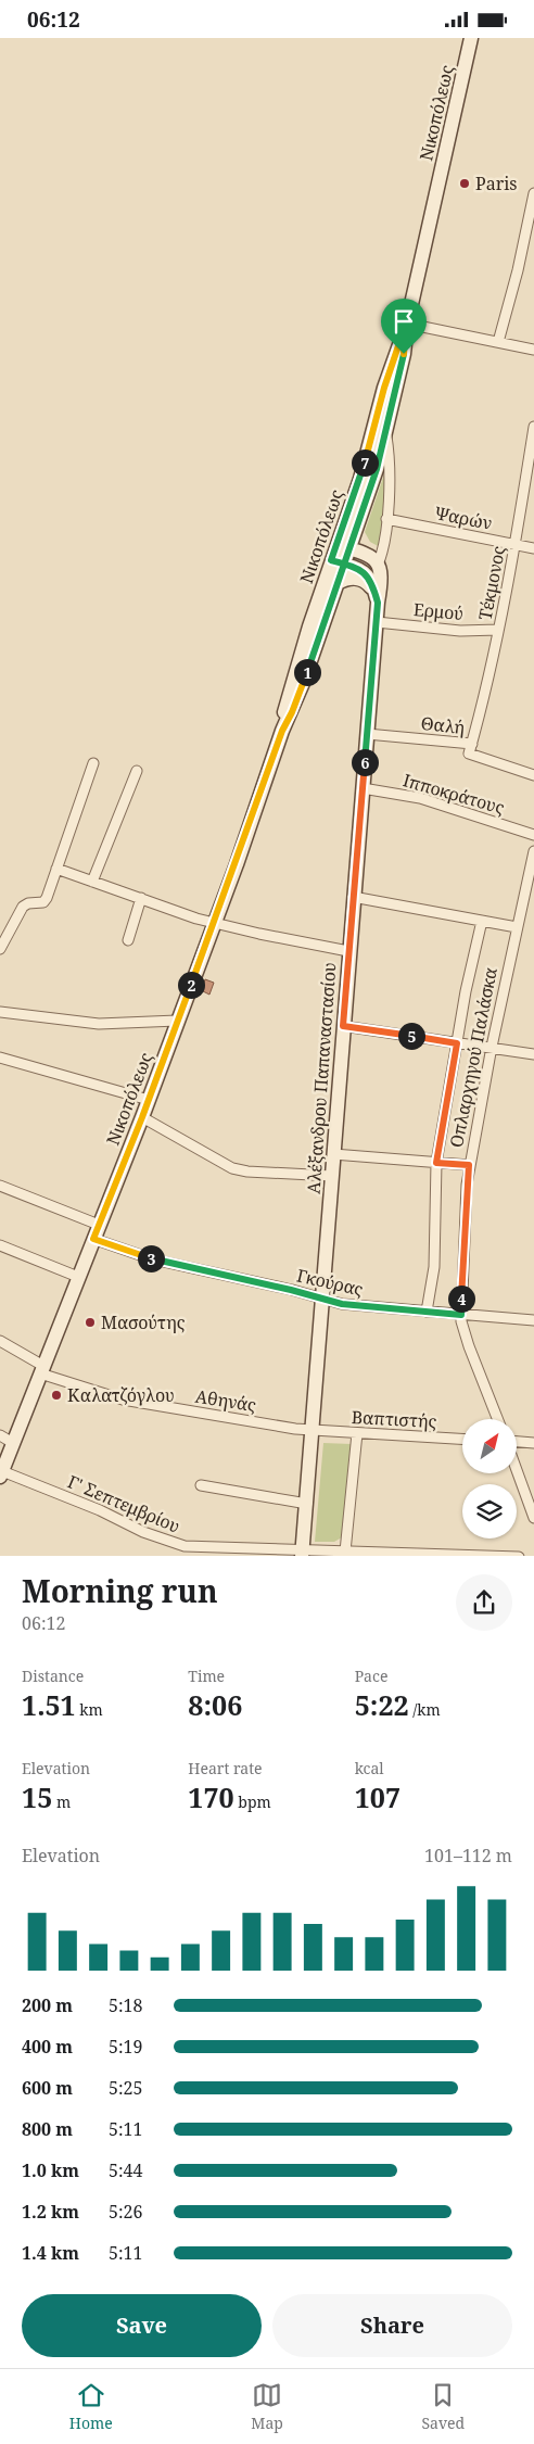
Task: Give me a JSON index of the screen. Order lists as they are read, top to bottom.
{
  "streets": {
    "main road": ["Νικοπόλεως", "Αλέξανδρου Παπαναστασίου"],
    "street": [
      "Ψαρών",
      "Τέκμονος",
      "Ερμού",
      "Θαλή",
      "Ιπποκράτους",
      "Οπλαρχηγού Παλάσκα",
      "Γκούρας",
      "Αθηνάς",
      "Βαπτιστής",
      "Γ' Σεπτεμβρίου"
    ]
  },
  "crossings": [
    ["Νικοπόλεως", "Γκούρας"],
    ["Νικοπόλεως", "Αθηνάς"],
    ["Νικοπόλεως", "Γ' Σεπτεμβρίου"],
    ["Ψαρών", "Τέκμονος"],
    ["Τέκμονος", "Ερμού"],
    ["Τέκμονος", "Θαλή"],
    ["Ερμού", "Αλέξανδρου Παπαναστασίου"],
    ["Θαλή", "Αλέξανδρου Παπαναστασίου"],
    ["Ιπποκράτους", "Αλέξανδρου Παπαναστασίου"],
    ["Οπλαρχηγού Παλάσκα", "Γκούρας"],
    ["Αλέξανδρου Παπαναστασίου", "Γκούρας"],
    ["Αλέξανδρου Παπαναστασίου", "Αθηνάς"],
    ["Αλέξανδρου Παπαναστασίου", "Βαπτιστής"],
    ["Αλέξανδρου Παπαναστασίου", "Γ' Σεπτεμβρίου"],
    ["Αθηνάς", "Βαπτιστής"]
  ],
  "places": ["Paris", "Μασούτης", "Καλατζόγλου"],
  "north": "top right",
  "page": {
    "status": "06:12",
    "pins": [
      "7",
      "1",
      "6",
      "2",
      "5",
      "3",
      "4"
    ],
    "heading": ["Morning run", "06:12"],
    "stats": [
      ["Distance", "1.51 km"],
      ["Time", "8:06"],
      ["Pace", "5:22 /km"],
      ["Elevation", "15 m"],
      ["Heart rate", "170 bpm"],
      ["kcal", "107"]
    ],
    "chart": ["Elevation", "101–112 m"],
    "list": [
      {
        "name": "200 m",
        "note": "5:18"
      },
      {
        "name": "400 m",
        "note": "5:19"
      },
      {
        "name": "600 m",
        "note": "5:25"
      },
      {
        "name": "800 m",
        "note": "5:11"
      },
      {
        "name": "1.0 km",
        "note": "5:44"
      },
      {
        "name": "1.2 km",
        "note": "5:26"
      },
      {
        "name": "1.4 km",
        "note": "5:11"
      }
    ],
    "buttons": ["Save", "Share"],
    "tabs": ["Home", "Map", "Saved"]
  }
}
